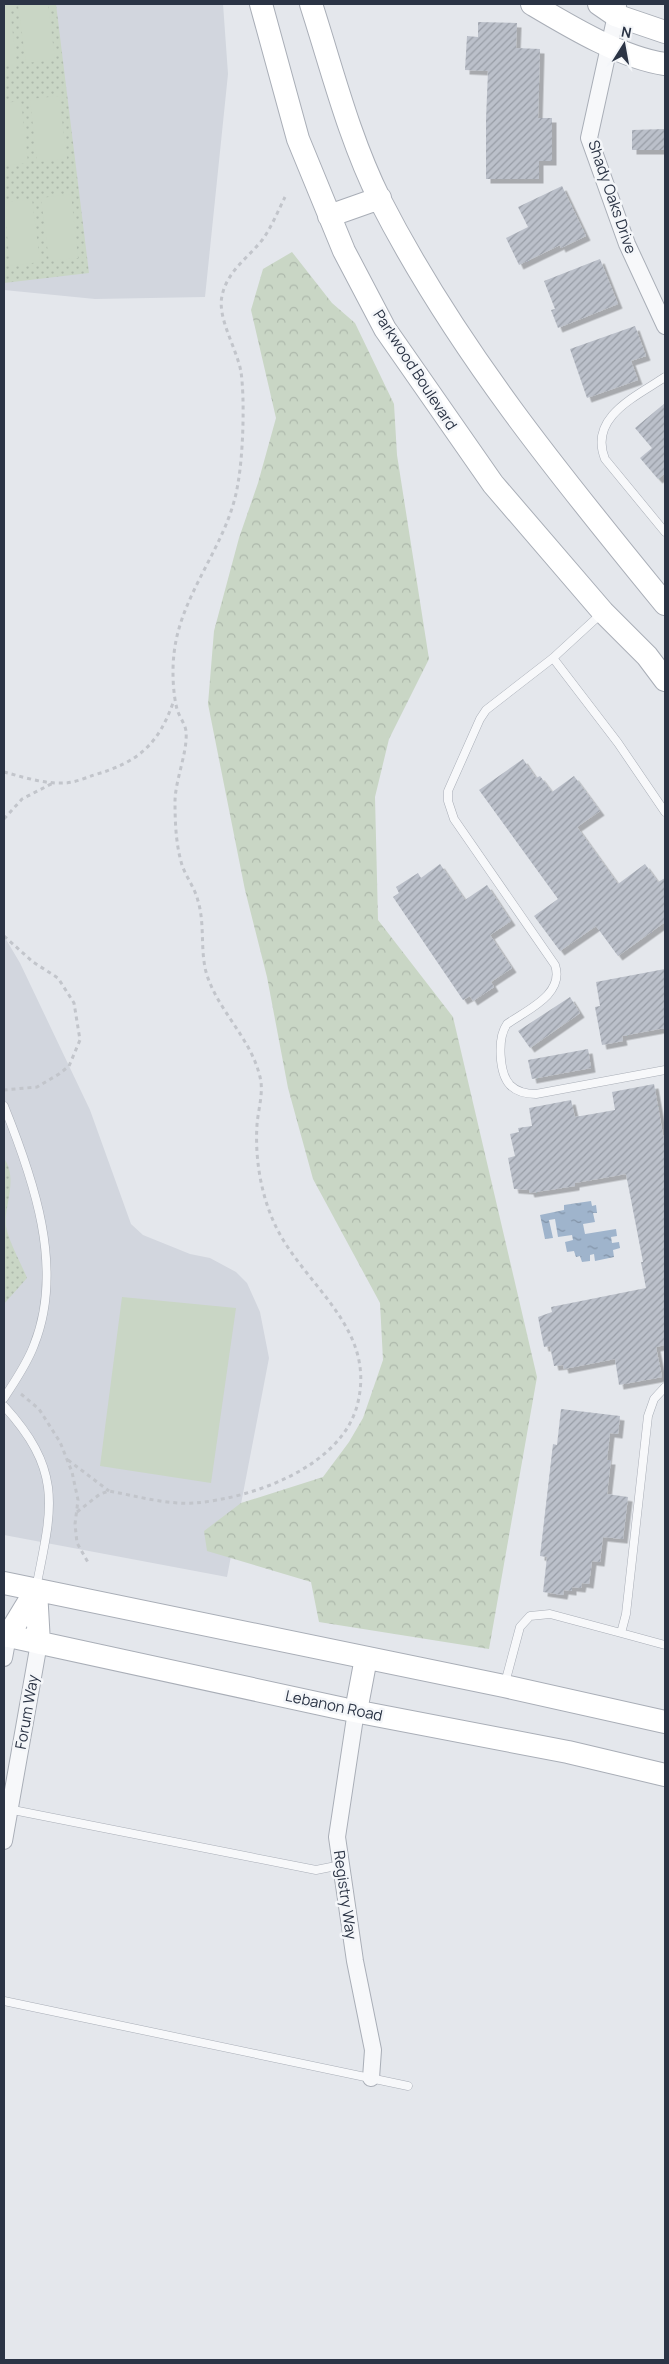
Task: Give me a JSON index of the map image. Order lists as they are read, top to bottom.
{
  "streets": {
    "main road": ["Parkwood Boulevard", "Lebanon Road"],
    "street": ["Shady Oaks Drive", "Forum Way", "Registry Way"]
  },
  "crossings": [
    ["Lebanon Road", "Forum Way"],
    ["Lebanon Road", "Registry Way"]
  ],
  "north": "top"
}
